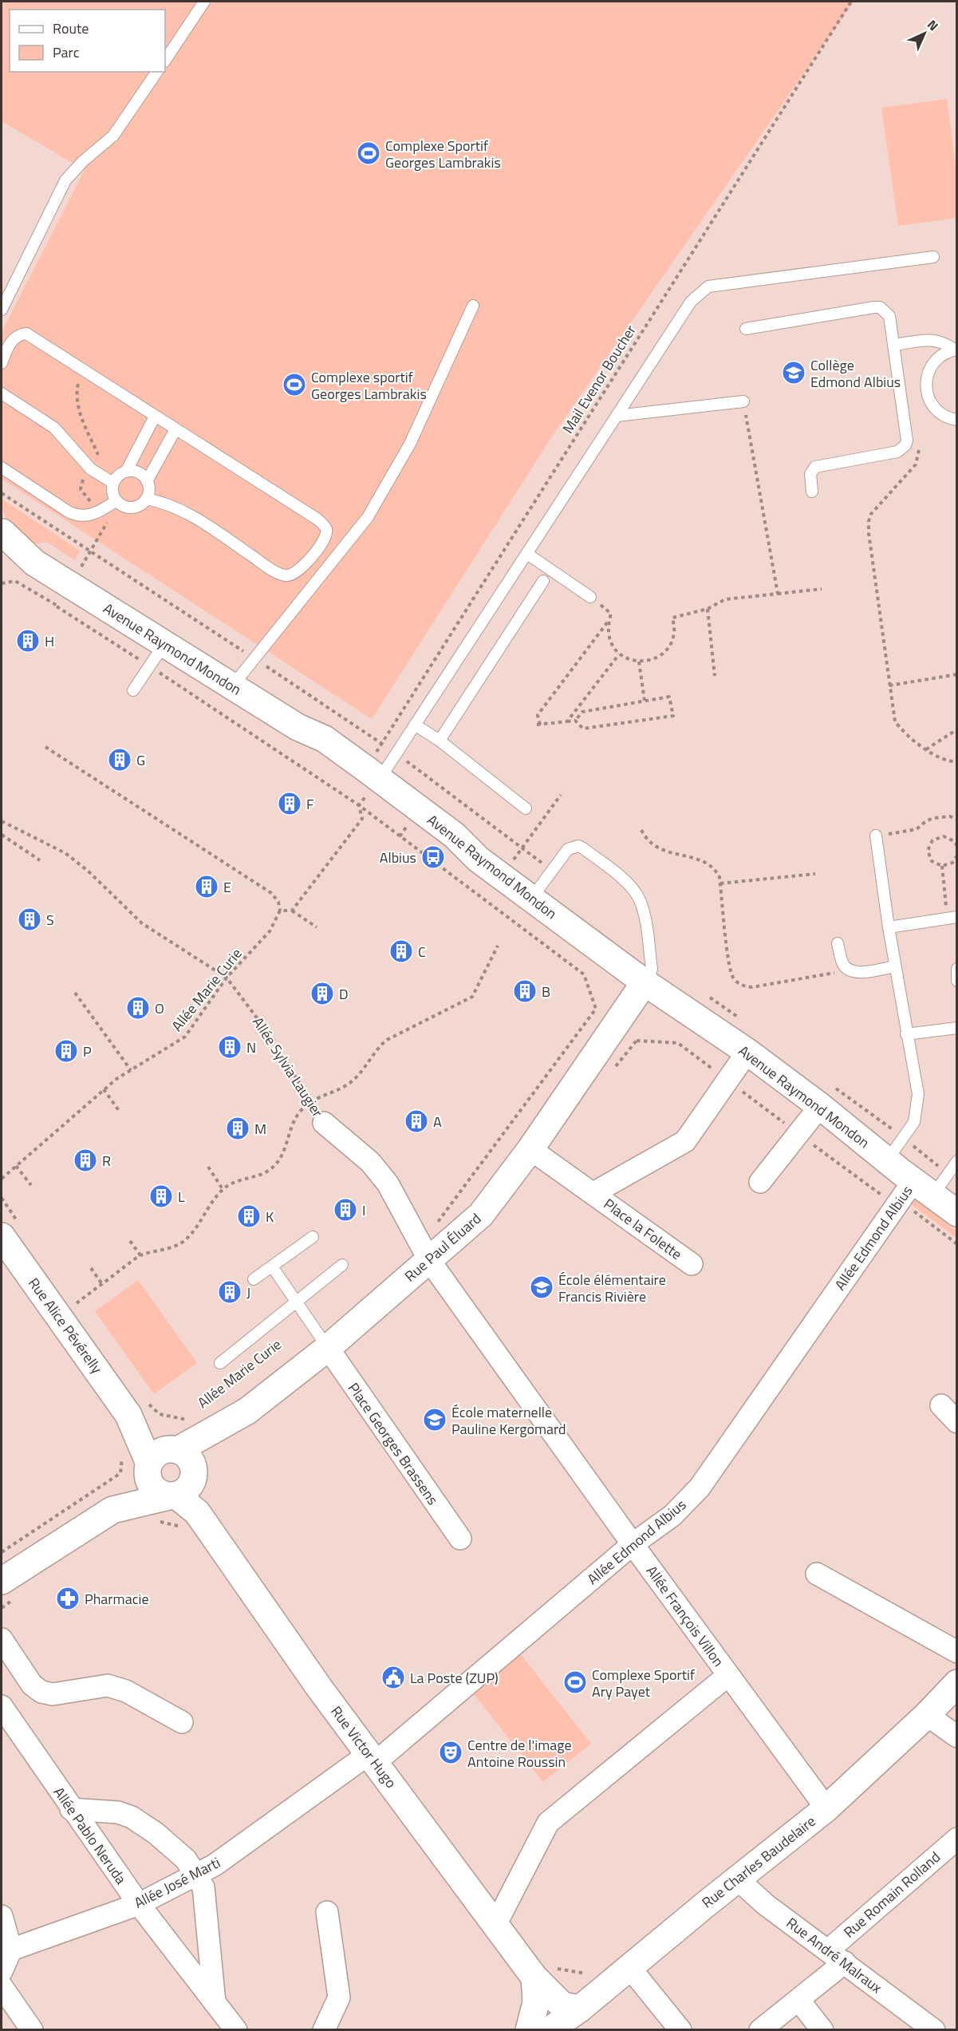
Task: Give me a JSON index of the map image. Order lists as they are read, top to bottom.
{
  "streets": {
    "street": [
      "Avenue Raymond Mondon",
      "Allée Sylvia Laugier",
      "Place la Folette",
      "Allée Edmond Albius",
      "Rue Paul Éluard",
      "Rue Alice Pévérelly",
      "Place Georges Brassens",
      "Allée François Villon",
      "Rue Victor Hugo",
      "Allée Pablo Neruda",
      "Rue Charles Baudelaire",
      "Allée José Marti",
      "Rue Romain Rolland",
      "Rue André Malraux"
    ],
    "path": ["Mail Evenor Boucher", "Allée Marie Curie"]
  },
  "crossings": [
    ["Mail Evenor Boucher", "Avenue Raymond Mondon"],
    ["Avenue Raymond Mondon", "Place la Folette"],
    ["Avenue Raymond Mondon", "Allée Edmond Albius"],
    ["Avenue Raymond Mondon", "Rue Paul Éluard"],
    ["Allée Marie Curie", "Allée Sylvia Laugier"],
    ["Allée Marie Curie", "Rue Alice Pévérelly"],
    ["Allée Sylvia Laugier", "Rue Paul Éluard"],
    ["Allée Sylvia Laugier", "Allée François Villon"],
    ["Place la Folette", "Rue Paul Éluard"],
    ["Allée Edmond Albius", "Allée François Villon"],
    ["Allée Edmond Albius", "Rue Victor Hugo"],
    ["Allée Edmond Albius", "Allée José Marti"],
    ["Rue Paul Éluard", "Rue Alice Pévérelly"],
    ["Rue Paul Éluard", "Place Georges Brassens"],
    ["Rue Paul Éluard", "Allée François Villon"],
    ["Allée François Villon", "Rue Charles Baudelaire"],
    ["Rue Victor Hugo", "Rue Charles Baudelaire"],
    ["Rue Victor Hugo", "Allée José Marti"],
    ["Allée Pablo Neruda", "Allée José Marti"],
    ["Rue Charles Baudelaire", "Rue André Malraux"],
    ["Rue Romain Rolland", "Rue André Malraux"]
  ],
  "places": {
    "sports": ["Complexe Sportif Georges Lambrakis", "Complexe sportif Georges Lambrakis", "Complexe Sportif Ary Payet"],
    "school or university": ["Collège Edmond Albius", "École élémentaire Francis Rivière", "École maternelle Pauline Kergomard"],
    "building": [
      "H",
      "G",
      "F",
      "E",
      "S",
      "C",
      "B",
      "D",
      "O",
      "N",
      "P",
      "A",
      "M",
      "R",
      "L",
      "I",
      "K",
      "J"
    ],
    "bus stop": ["Albius"],
    "pharmacy": ["Pharmacie"],
    "public building": ["La Poste (ZUP)"],
    "theatre": ["Centre de l'image Antoine Roussin"]
  },
  "legend": ["Route", "Parc"],
  "north": "top right"
}
